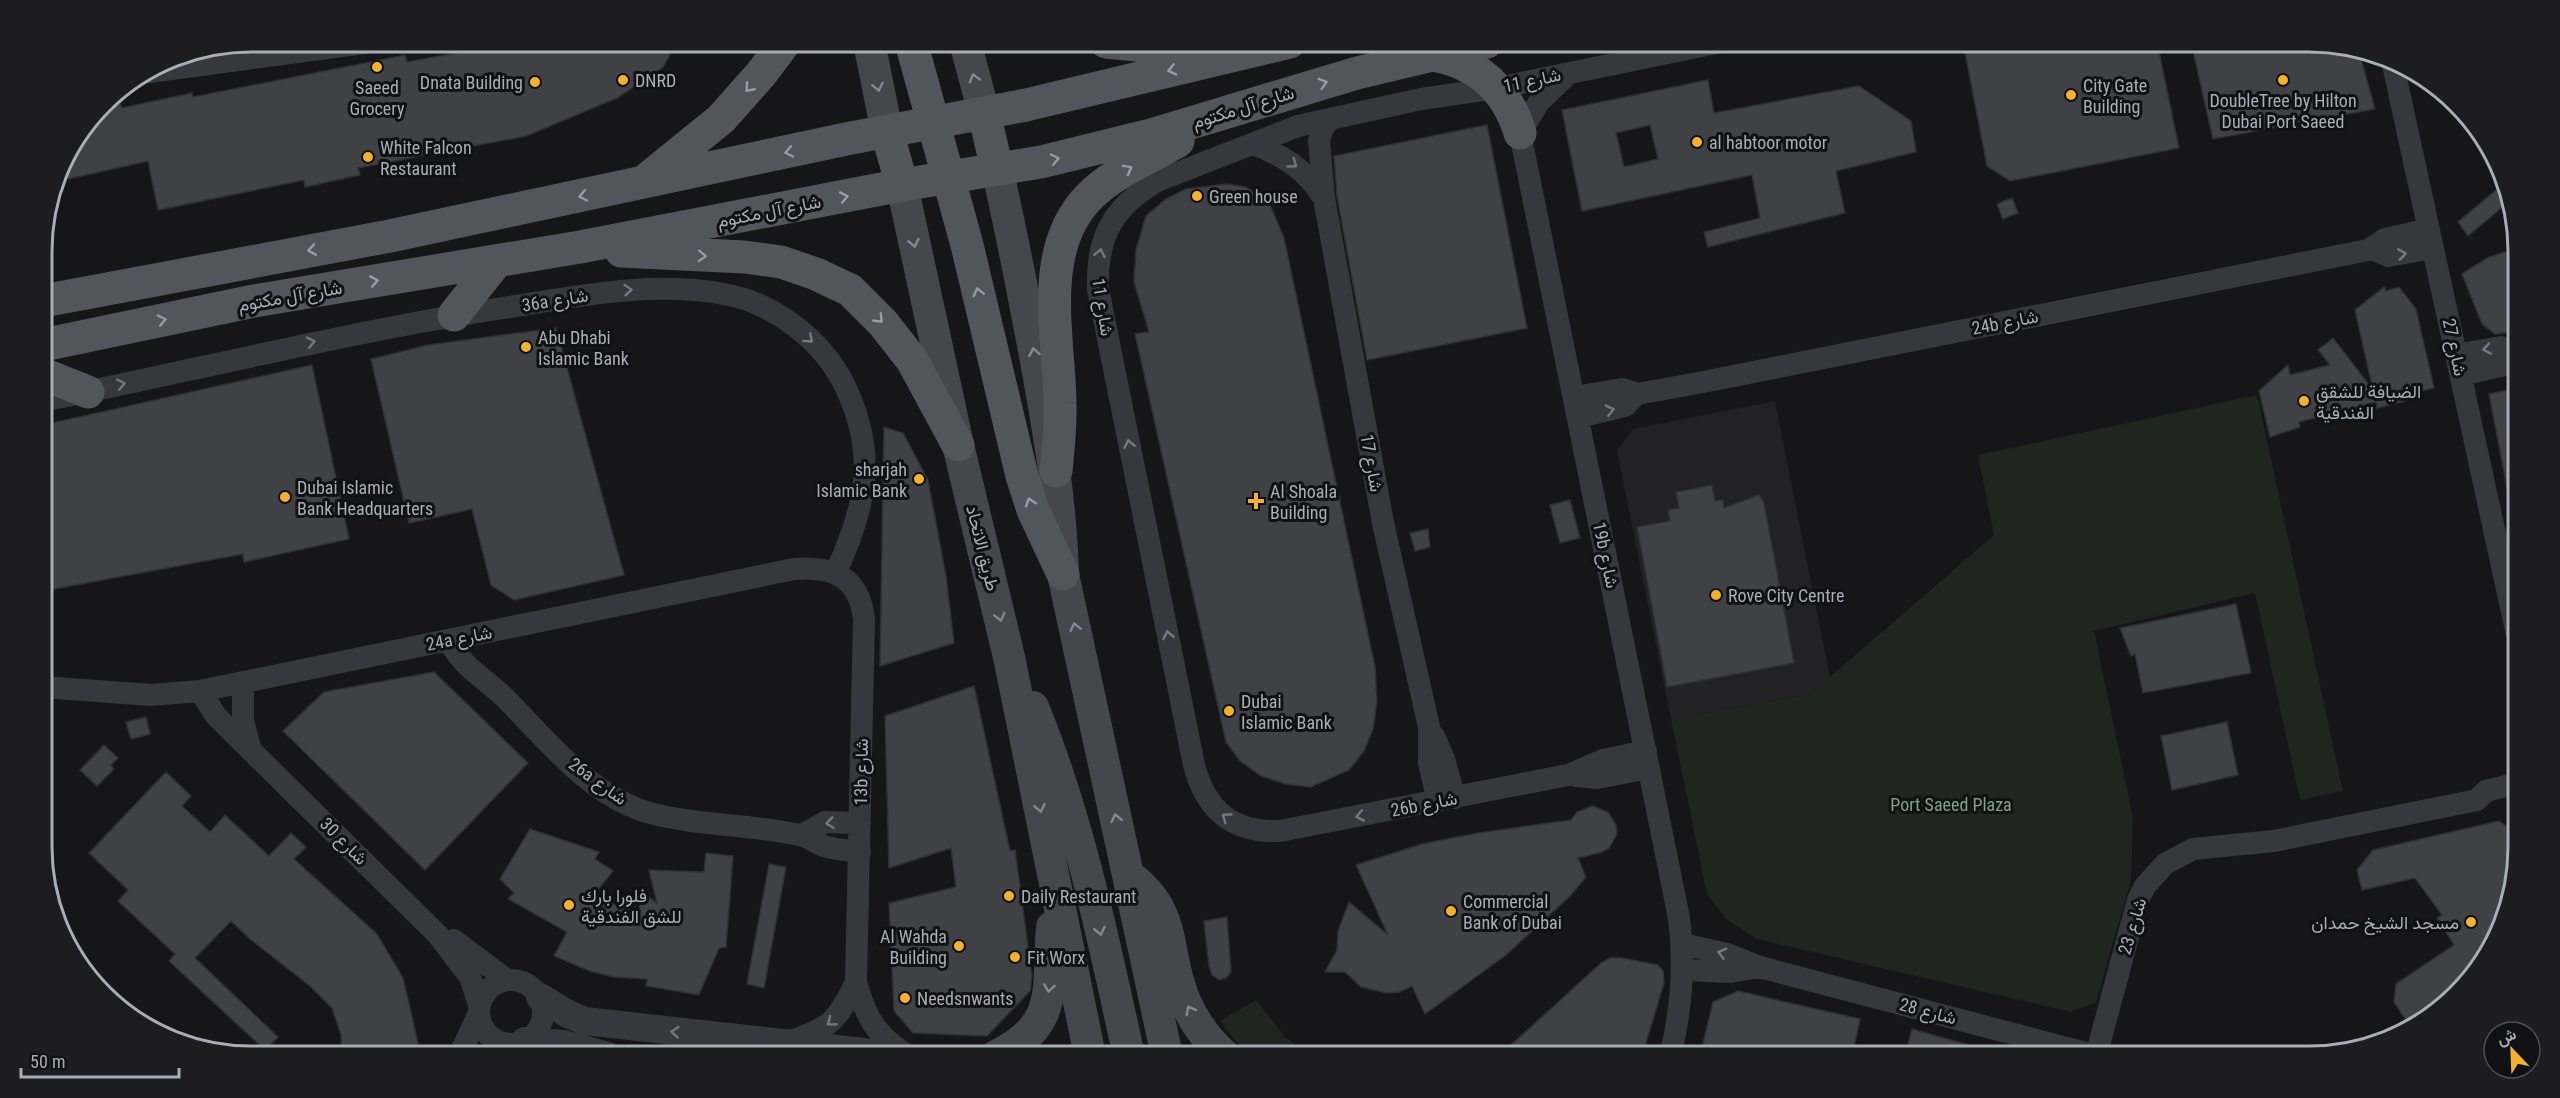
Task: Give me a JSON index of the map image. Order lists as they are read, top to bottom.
{
  "streets": {
    "main road": ["شارع آل مكتوم", "طريق الاتحاد"],
    "street": [
      "شارع 11",
      "36a شارع",
      "24b شارع",
      "شارع 27",
      "شارع 17",
      "19b شارع",
      "24a شارع",
      "13b شارع",
      "26a شارع",
      "26b شارع",
      "شارع 30",
      "شارع 23",
      "شارع 28"
    ]
  },
  "crossings": [
    ["شارع 11", "شارع 17"],
    ["شارع 11", "26b شارع"],
    ["شارع آل مكتوم", "طريق الاتحاد"],
    ["36a شارع", "24a شارع"],
    ["36a شارع", "13b شارع"],
    ["24b شارع", "شارع 27"],
    ["24b شارع", "19b شارع"],
    ["شارع 17", "26b شارع"],
    ["19b شارع", "26b شارع"],
    ["19b شارع", "شارع 28"],
    ["24a شارع", "13b شارع"],
    ["24a شارع", "26a شارع"],
    ["24a شارع", "شارع 30"],
    ["13b شارع", "26a شارع"]
  ],
  "one_way": ["شارع 11", "26b شارع"],
  "parks": ["Port Saeed Plaza"],
  "places": {
    "other": [
      "Saeed Grocery",
      "DNRD",
      "DoubleTree by Hilton Dubai Port Saeed",
      "Dnata Building",
      "City Gate Building",
      "al habtoor motor",
      "White Falcon Restaurant",
      "Green house",
      "Abu Dhabi Islamic Bank",
      "الضيافة للشقق الفندقية",
      "sharjah Islamic Bank",
      "Dubai Islamic Bank Headquarters",
      "Rove City Centre",
      "Dubai Islamic Bank",
      "Daily Restaurant",
      "فلورا بارك للشق الفندقية",
      "Commercial Bank of Dubai",
      "مسجد الشيخ حمدان",
      "Al Wahda Building",
      "Fit Worx",
      "Needsnwants"
    ],
    "health": ["Al Shoala Building"]
  },
  "scale_bar": "50 m",
  "north": "top left"
}
